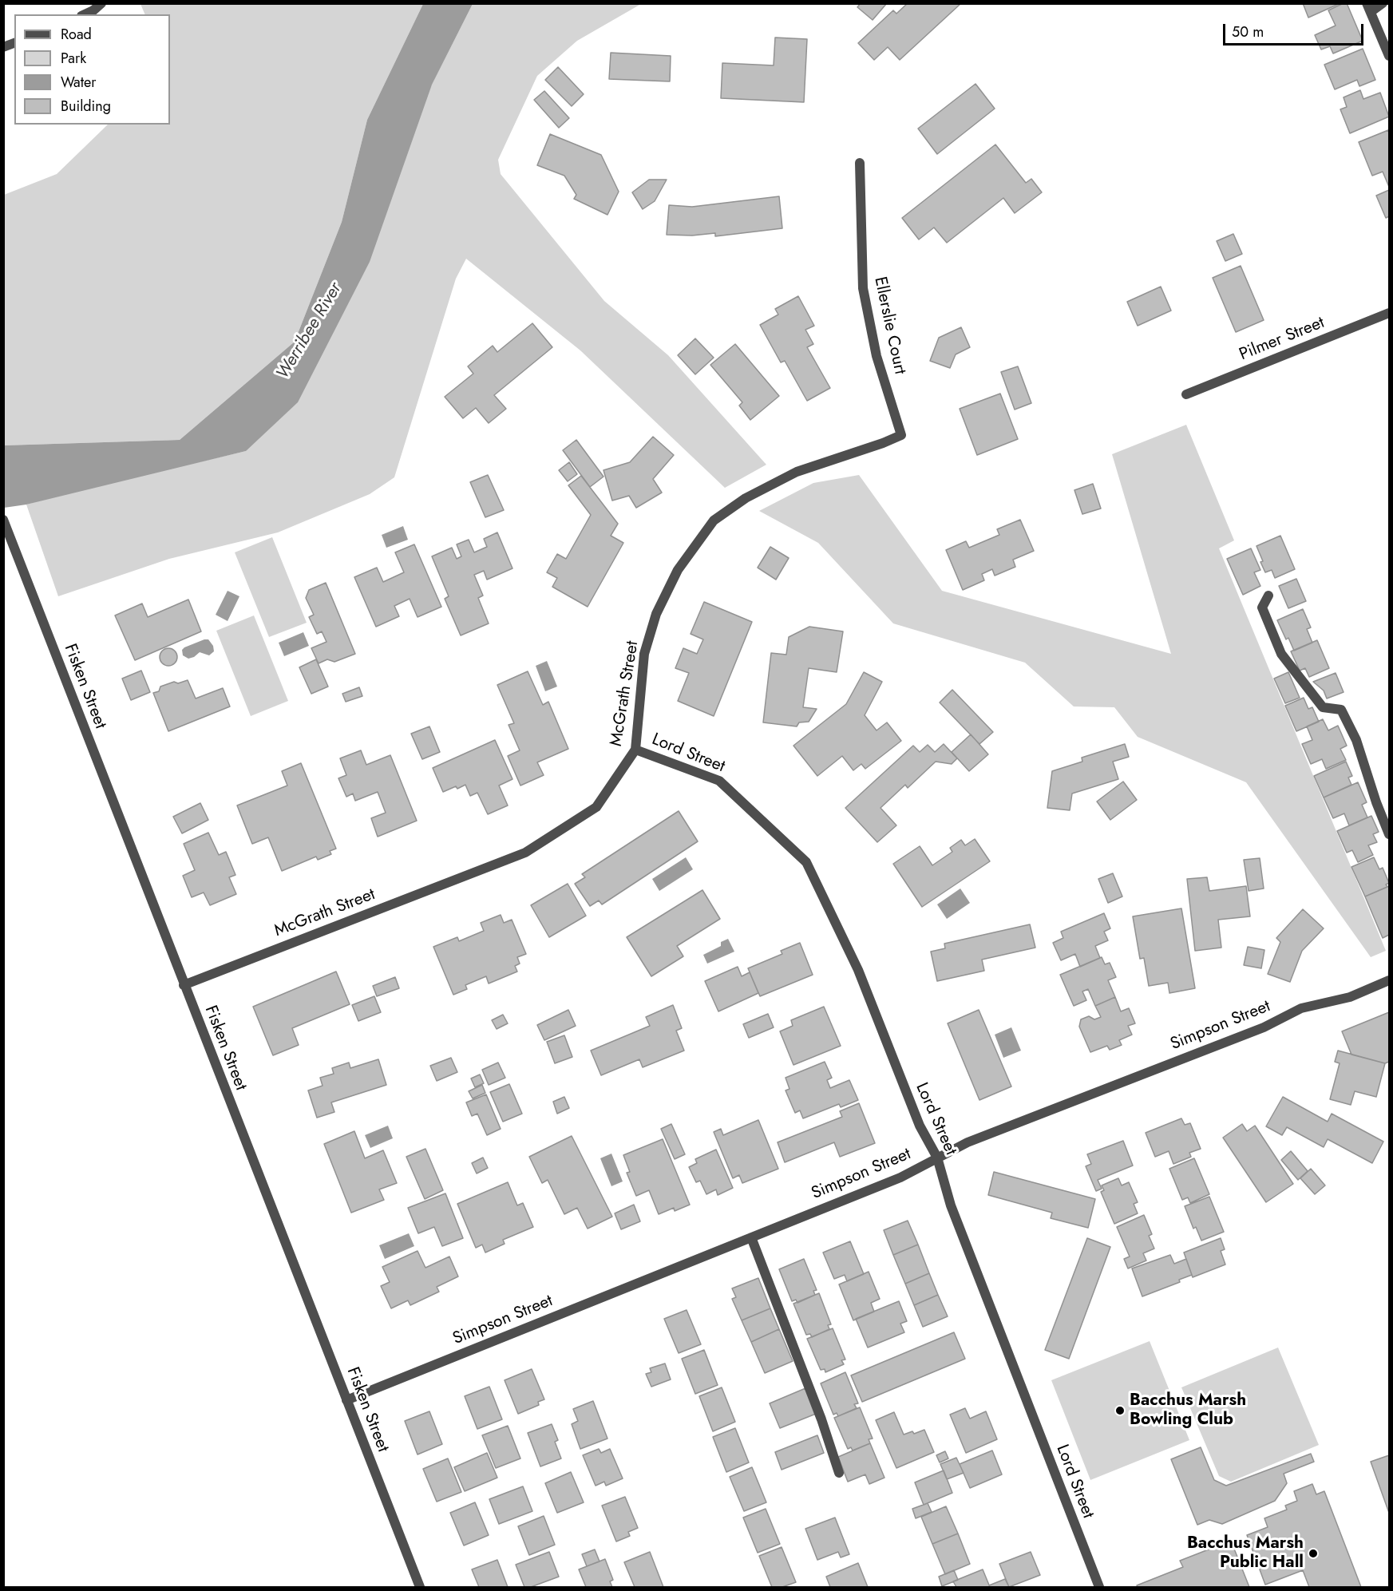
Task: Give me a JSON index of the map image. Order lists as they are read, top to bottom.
{
  "streets": {
    "street": [
      "Ellerslie Court",
      "Pilmer Street",
      "Fisken Street",
      "McGrath Street",
      "Lord Street",
      "Simpson Street"
    ]
  },
  "crossings": [
    ["Ellerslie Court", "McGrath Street"],
    ["Fisken Street", "McGrath Street"],
    ["Fisken Street", "Simpson Street"],
    ["McGrath Street", "Lord Street"],
    ["Lord Street", "Simpson Street"]
  ],
  "water": ["Werribee River"],
  "places": ["Bacchus Marsh Bowling Club", "Bacchus Marsh Public Hall"],
  "legend": [
    "Road",
    "Park",
    "Water",
    "Building"
  ],
  "scale_bar": "50 m"
}
